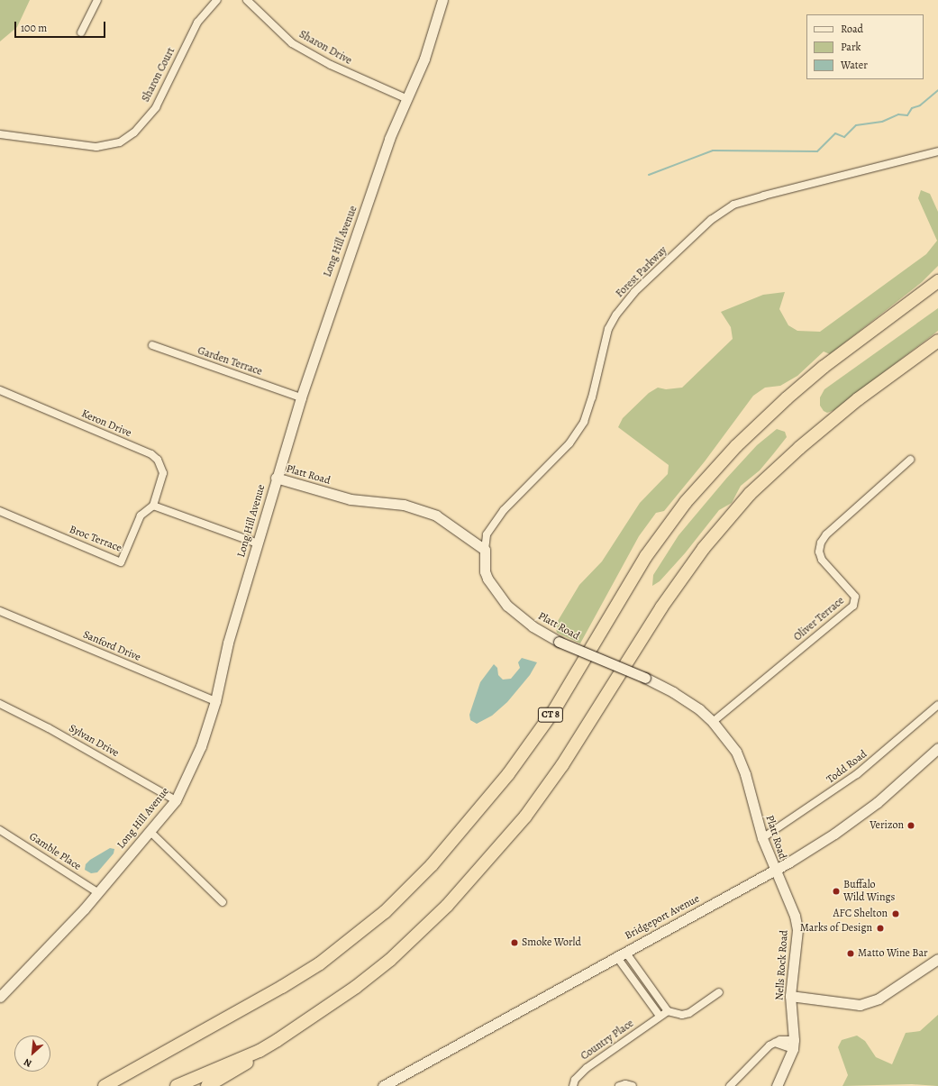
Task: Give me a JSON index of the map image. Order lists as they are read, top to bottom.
{
  "streets": {
    "highway": ["CT 8"],
    "street": [
      "Sharon Drive",
      "Sharon Court",
      "Long Hill Avenue",
      "Forest Parkway",
      "Garden Terrace",
      "Keron Drive",
      "Platt Road",
      "Broc Terrace",
      "Oliver Terrace",
      "Sanford Drive",
      "Sylvan Drive",
      "Todd Road",
      "Gamble Place",
      "Bridgeport Avenue",
      "Nells Rock Road",
      "Country Place"
    ]
  },
  "crossings": [
    ["Sharon Drive", "Long Hill Avenue"],
    ["Long Hill Avenue", "Garden Terrace"],
    ["Long Hill Avenue", "Platt Road"],
    ["Long Hill Avenue", "Sanford Drive"],
    ["Long Hill Avenue", "Sylvan Drive"],
    ["Long Hill Avenue", "Gamble Place"],
    ["Forest Parkway", "Platt Road"],
    ["Keron Drive", "Broc Terrace"],
    ["Platt Road", "Oliver Terrace"],
    ["Platt Road", "Todd Road"],
    ["Platt Road", "Bridgeport Avenue"],
    ["Platt Road", "Nells Rock Road"],
    ["Bridgeport Avenue", "Nells Rock Road"]
  ],
  "places": [
    "Verizon",
    "Buffalo Wild Wings",
    "AFC Shelton",
    "Marks of Design",
    "Smoke World",
    "Matto Wine Bar"
  ],
  "legend": ["Road", "Park", "Water"],
  "scale_bar": "100 m",
  "north": "bottom left"
}
